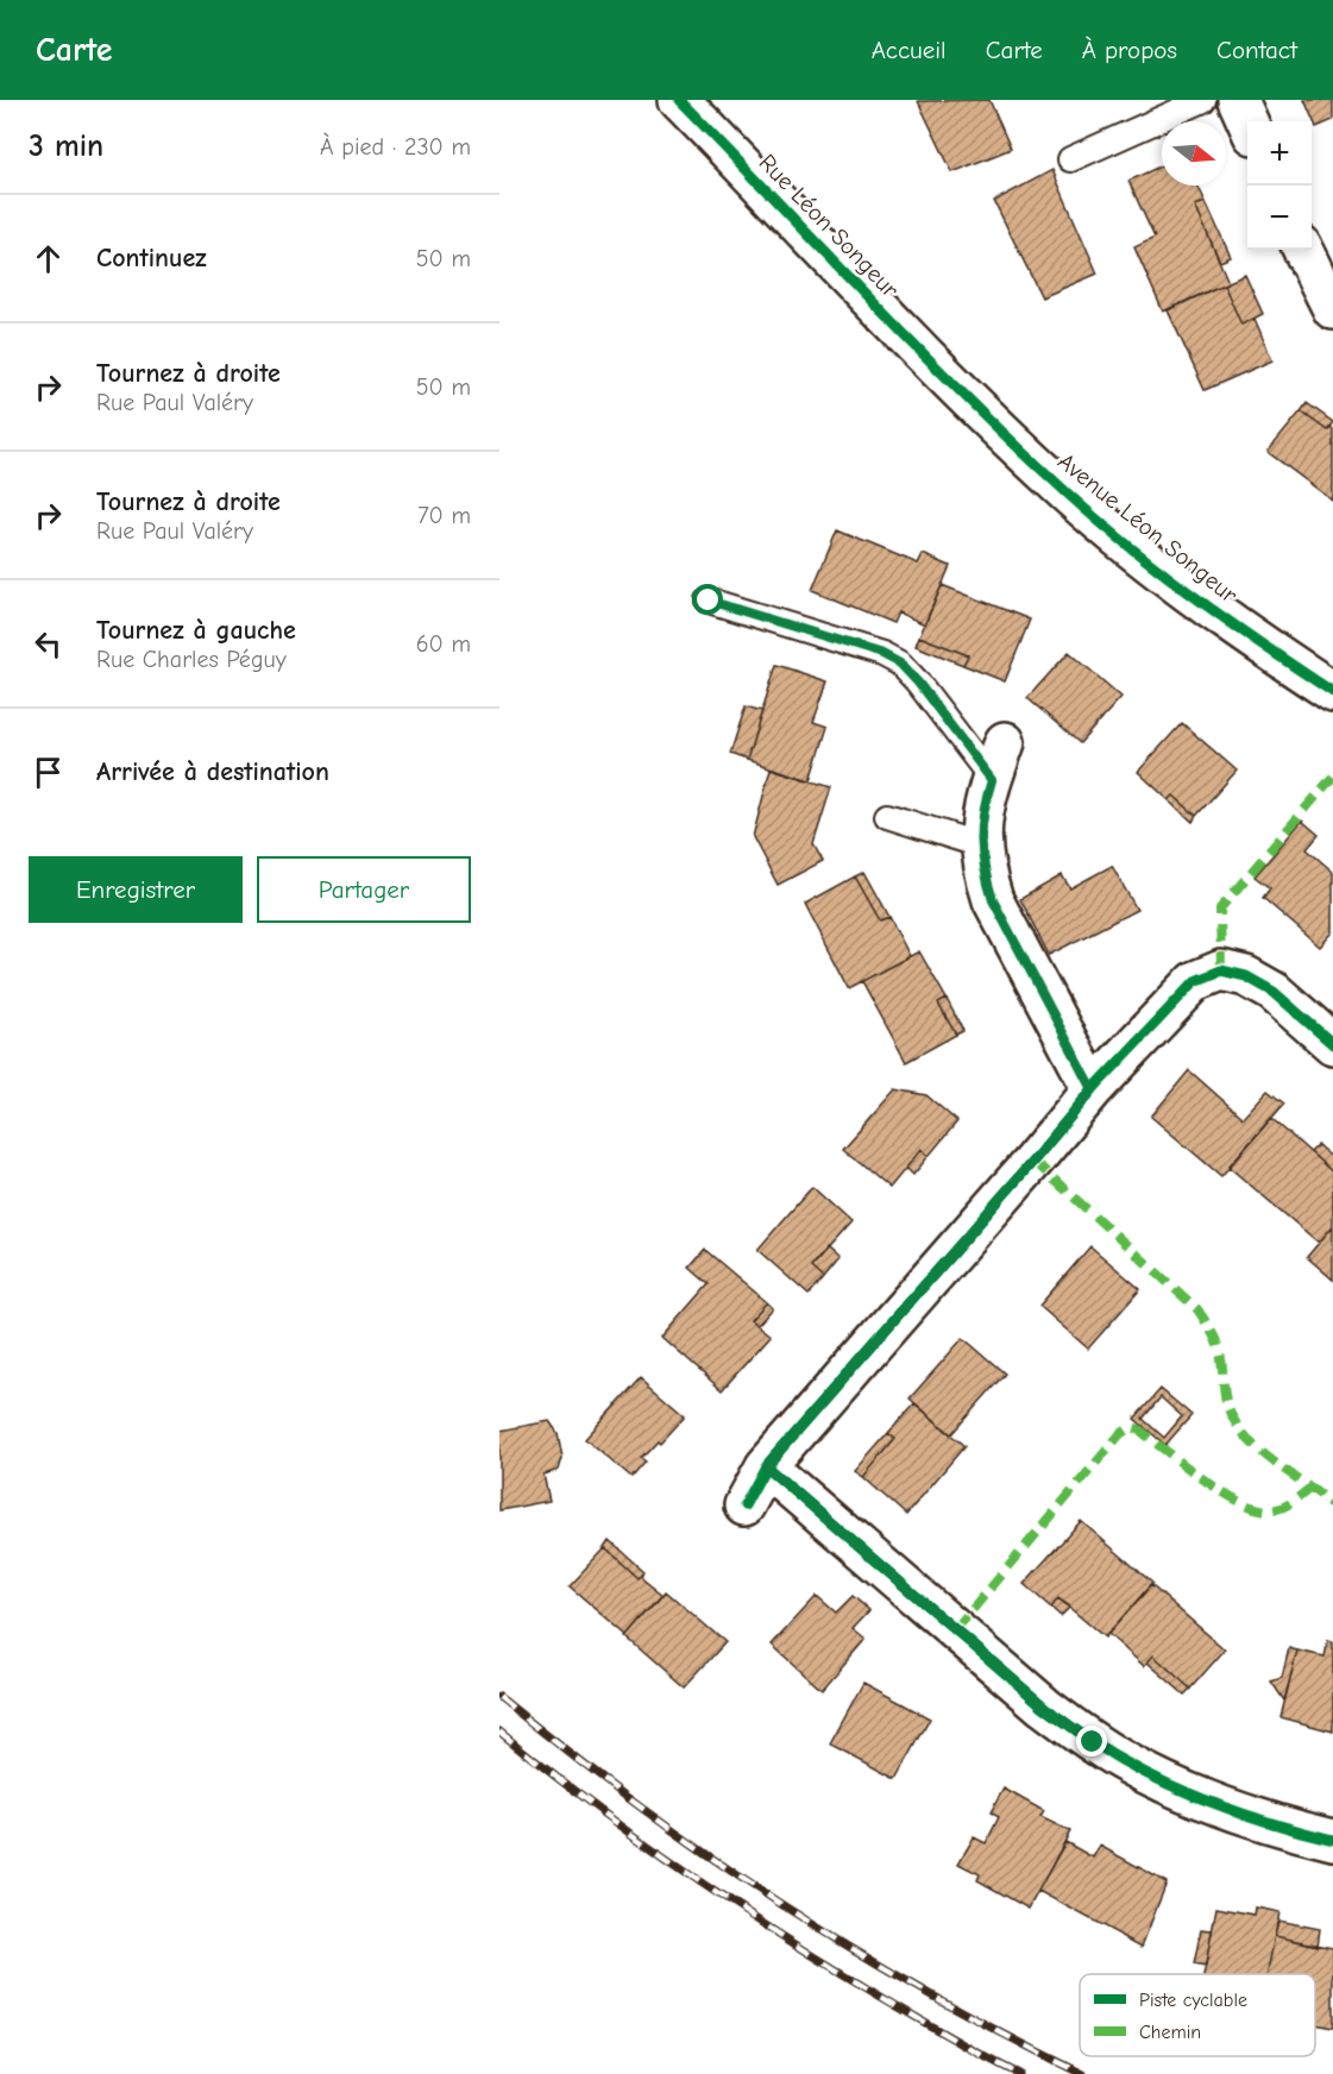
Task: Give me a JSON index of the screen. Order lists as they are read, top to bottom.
{
  "streets": {
    "street": ["Rue Léon Songeur", "Avenue Léon Songeur"]
  },
  "crossings": [
    ["Rue Léon Songeur", "Avenue Léon Songeur"]
  ],
  "legend": ["Piste cyclable", "Chemin"],
  "north": "right",
  "page": {
    "header": "Carte",
    "nav": [
      "Accueil",
      "Carte",
      "À propos",
      "Contact"
    ],
    "heading": ["3 min", "À pied · 230 m"],
    "map_buttons": ["+", "−"],
    "list": [
      ["Continuez", "50 m"],
      ["Tournez à droite", "Rue Paul Valéry", "50 m"],
      ["Tournez à droite", "Rue Paul Valéry", "70 m"],
      ["Tournez à gauche", "Rue Charles Péguy", "60 m"],
      "Arrivée à destination"
    ],
    "buttons": ["Enregistrer", "Partager"]
  }
}
